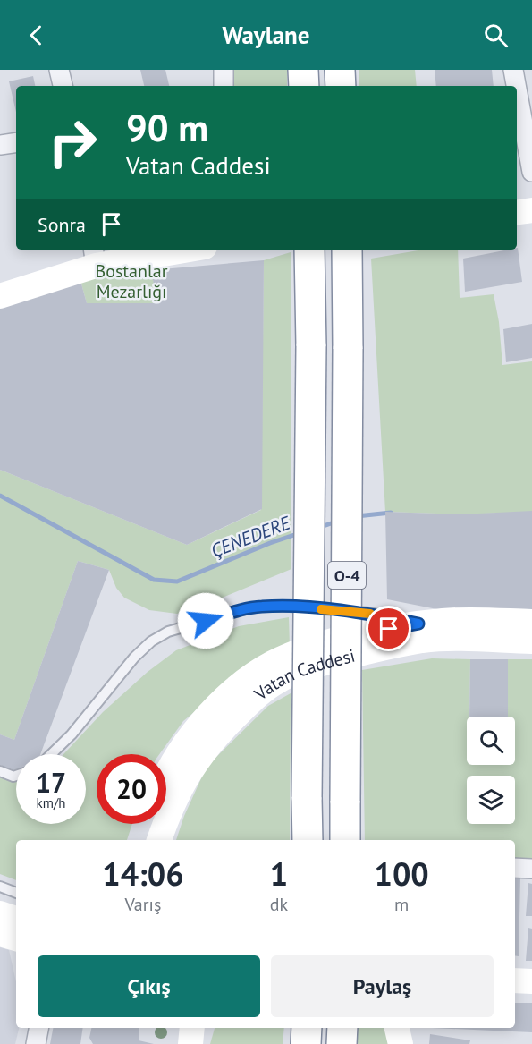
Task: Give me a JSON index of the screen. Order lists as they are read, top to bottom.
{
  "streets": {
    "highway": ["O-4"],
    "main road": ["Vatan Caddesi"]
  },
  "water": ["ÇENEDERE"],
  "parks": ["Bostanlar Mezarlığı"],
  "page": {
    "header": "Waylane",
    "turn": ["90 m", "Vatan Caddesi"],
    "then": "Sonra",
    "speed": "17 km/h",
    "limit": "20",
    "eta": [
      "14:06",
      "Varış",
      "1",
      "dk",
      "100",
      "m"
    ],
    "buttons": ["Çıkış", "Paylaş"]
  }
}
